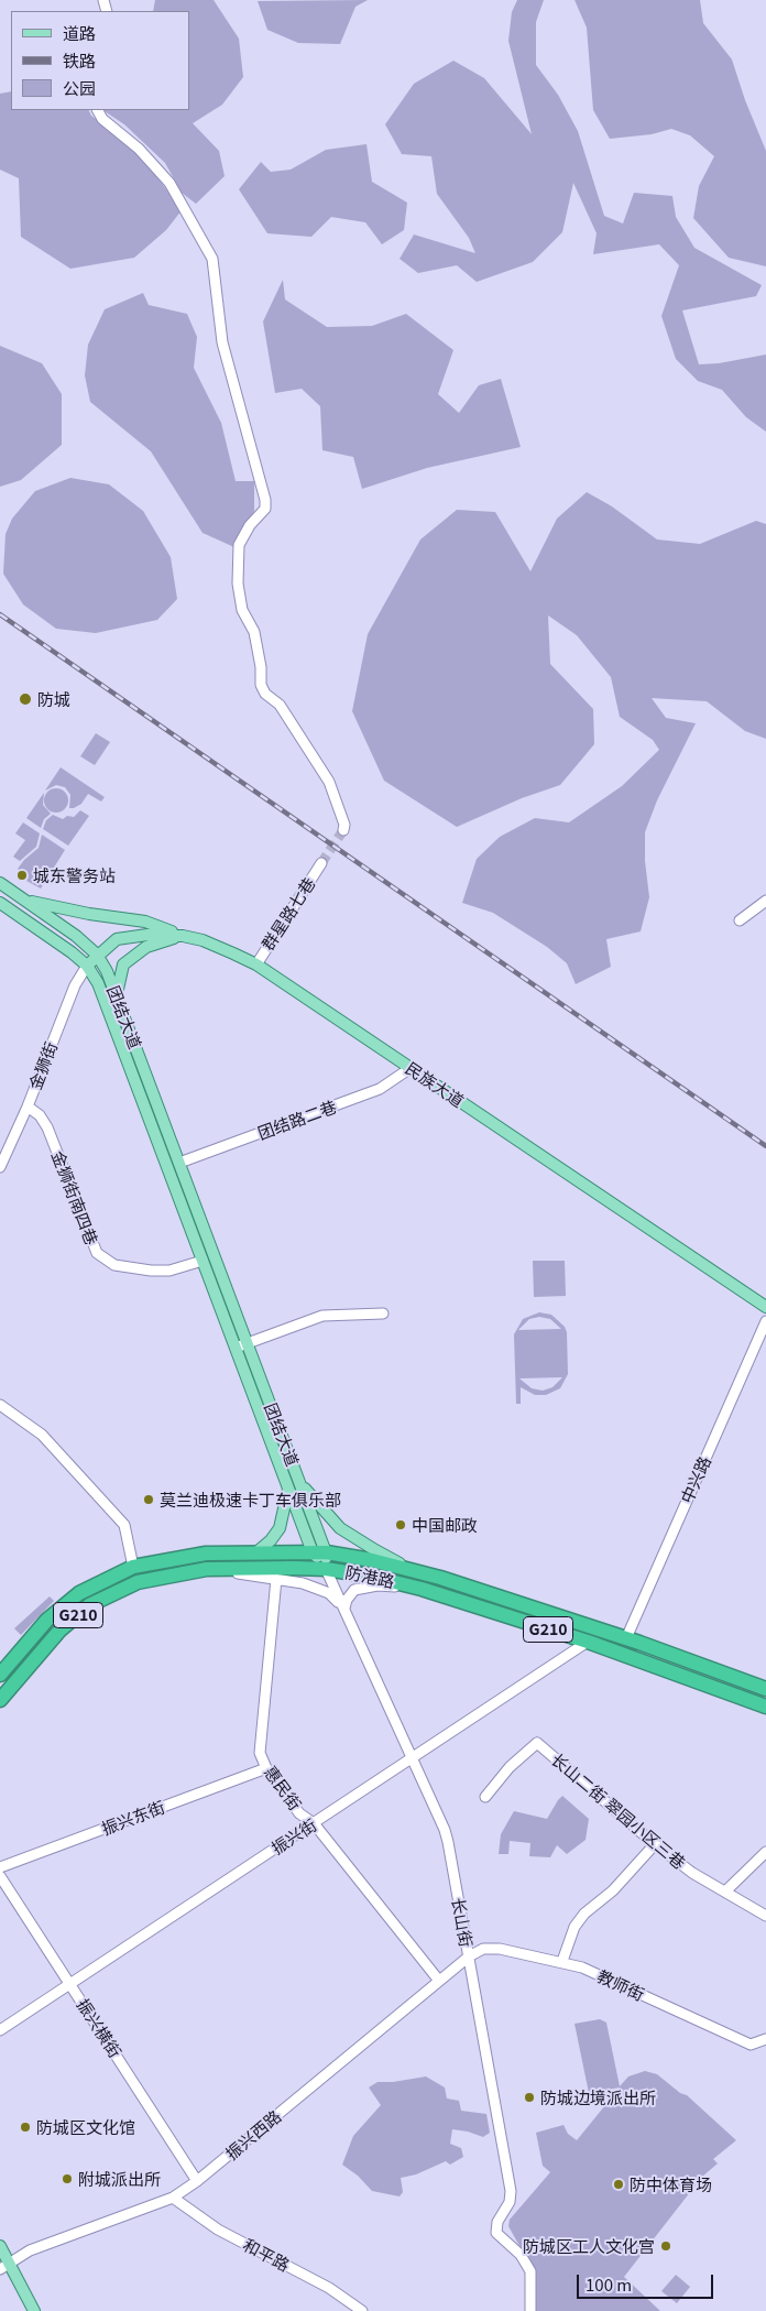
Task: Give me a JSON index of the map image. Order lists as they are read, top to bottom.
{
  "streets": {
    "highway": ["防港路", "G210"],
    "main road": ["团结大道", "民族大道"],
    "street": [
      "群星路七巷",
      "金狮街",
      "团结路二巷",
      "金狮街南四巷",
      "中兴路",
      "惠民街",
      "长山二街 翠园小区三巷",
      "振兴东街",
      "振兴街",
      "长山街",
      "教师街",
      "振兴横街",
      "振兴西路",
      "和平路"
    ]
  },
  "crossings": [
    ["群星路七巷", "民族大道"],
    ["团结大道", "金狮街"],
    ["团结大道", "民族大道"],
    ["团结大道", "团结路二巷"],
    ["团结大道", "金狮街南四巷"],
    ["团结大道", "防港路"],
    ["团结大道", "长山街"],
    ["金狮街", "民族大道"],
    ["金狮街", "金狮街南四巷"],
    ["民族大道", "团结路二巷"],
    ["中兴路", "防港路"],
    ["防港路", "振兴街"],
    ["防港路", "长山街"],
    ["惠民街", "振兴东街"],
    ["惠民街", "振兴街"],
    ["惠民街", "振兴西路"],
    ["振兴街", "长山街"],
    ["振兴街", "振兴横街"],
    ["长山街", "教师街"],
    ["长山街", "振兴西路"],
    ["教师街", "振兴西路"],
    ["振兴横街", "振兴西路"],
    ["振兴西路", "和平路"]
  ],
  "places": [
    "防城",
    "城东警务站",
    "莫兰迪极速卡丁车俱乐部",
    "中国邮政",
    "防城边境派出所",
    "防城区文化馆",
    "附城派出所",
    "防中体育场",
    "防城区工人文化宫"
  ],
  "legend": ["道路", "铁路", "公园"],
  "scale_bar": "100 m"
}
